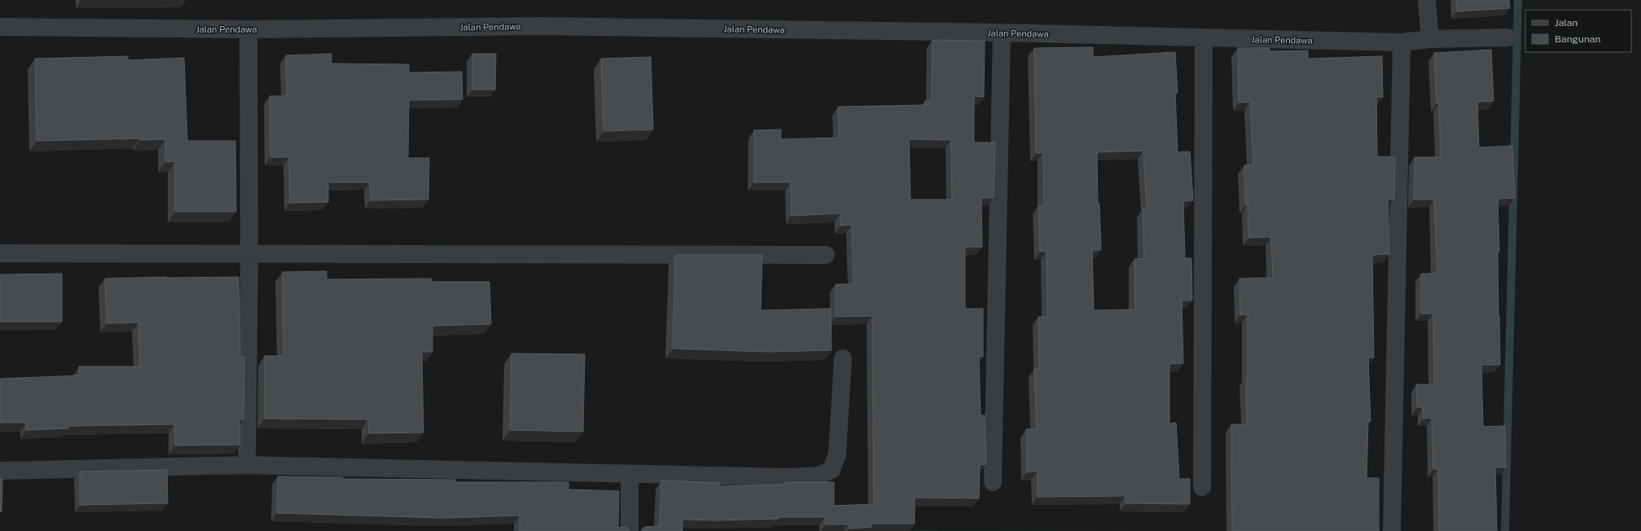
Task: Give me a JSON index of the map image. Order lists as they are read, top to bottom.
{
  "streets": {
    "street": ["Jalan Pendawa"]
  },
  "legend": ["Jalan", "Bangunan"]
}
